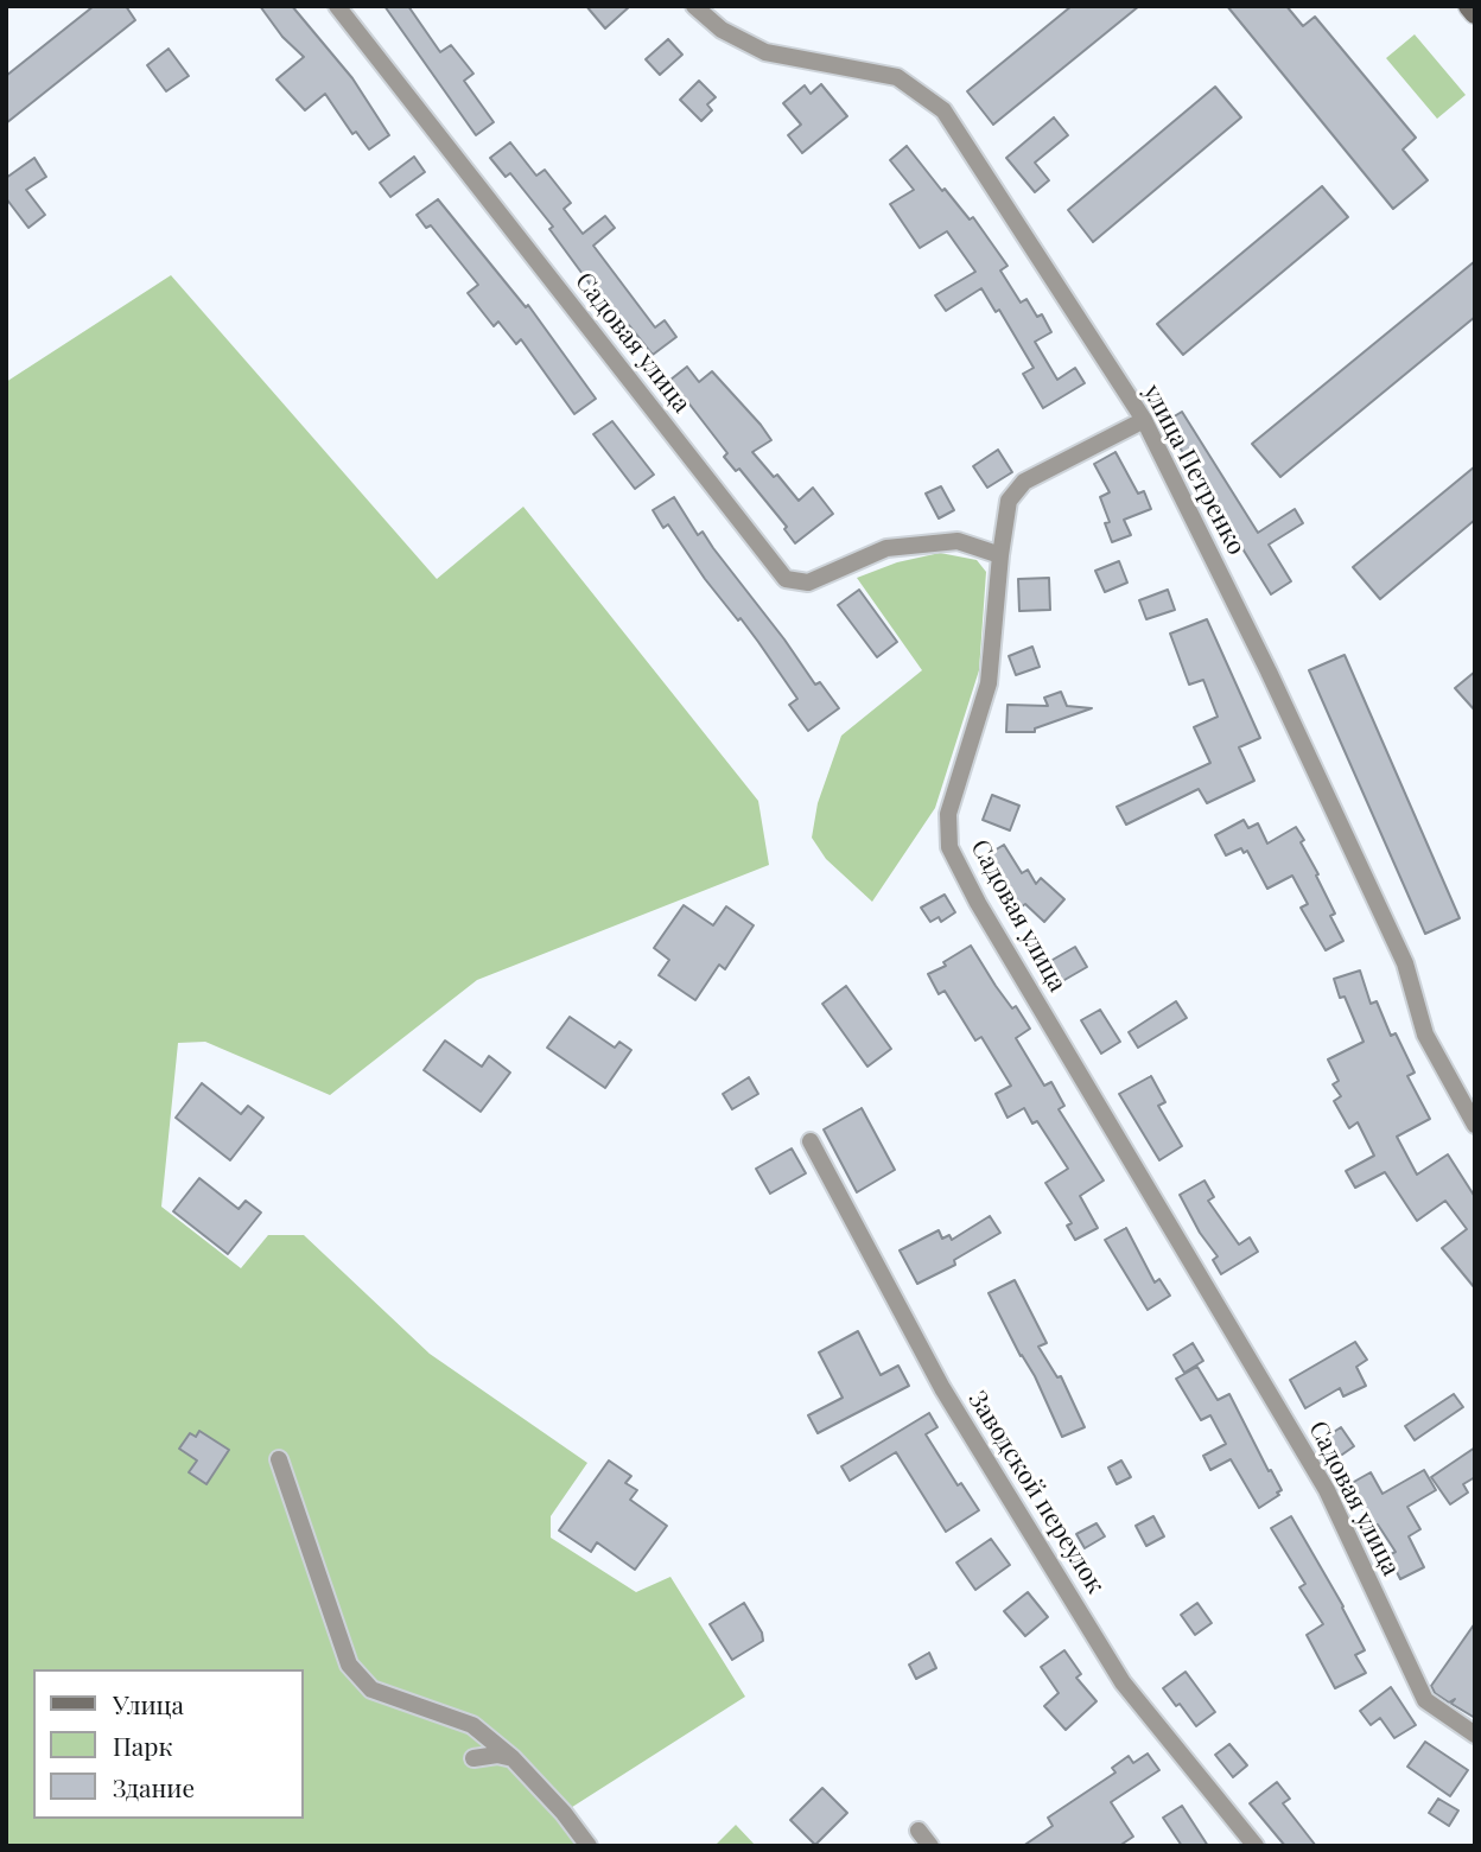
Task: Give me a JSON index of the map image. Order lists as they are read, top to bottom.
{
  "streets": {
    "street": ["Садовая улица", "улица Петренко", "Заводской переулок"]
  },
  "legend": ["Улица", "Парк", "Здание"]
}
